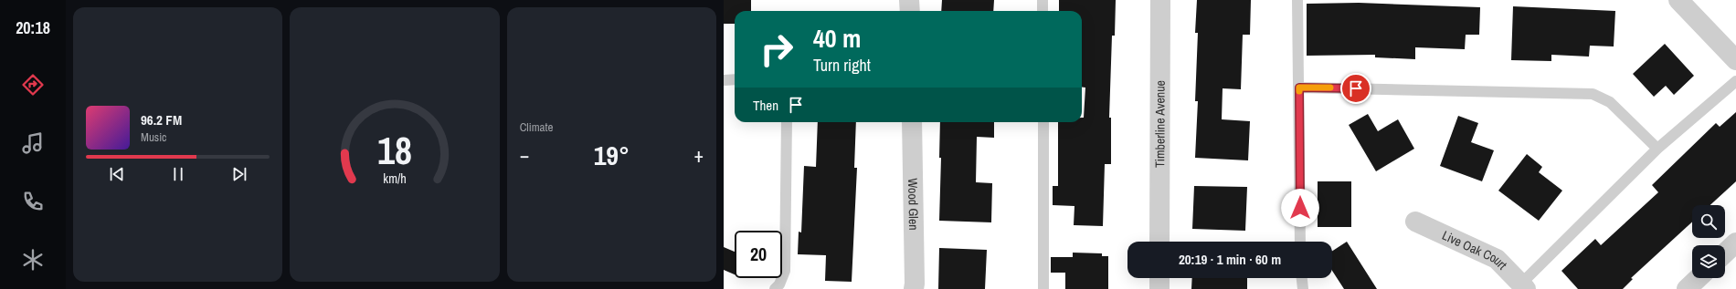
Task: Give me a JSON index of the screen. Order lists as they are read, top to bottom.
{
  "streets": {
    "street": ["Timberline Avenue", "Wood Glen", "Live Oak Court"]
  },
  "page": {
    "tabs": "20:18",
    "tile": "Climate",
    "turn": ["40 m", "Turn right"],
    "then": "Then",
    "song": ["96.2 FM", "Music"],
    "heat": ["−", "19°", "+"],
    "limit": "20",
    "trip": "20:19 · 1 min · 60 m",
    "gauge": ["18", "km/h"]
  }
}
